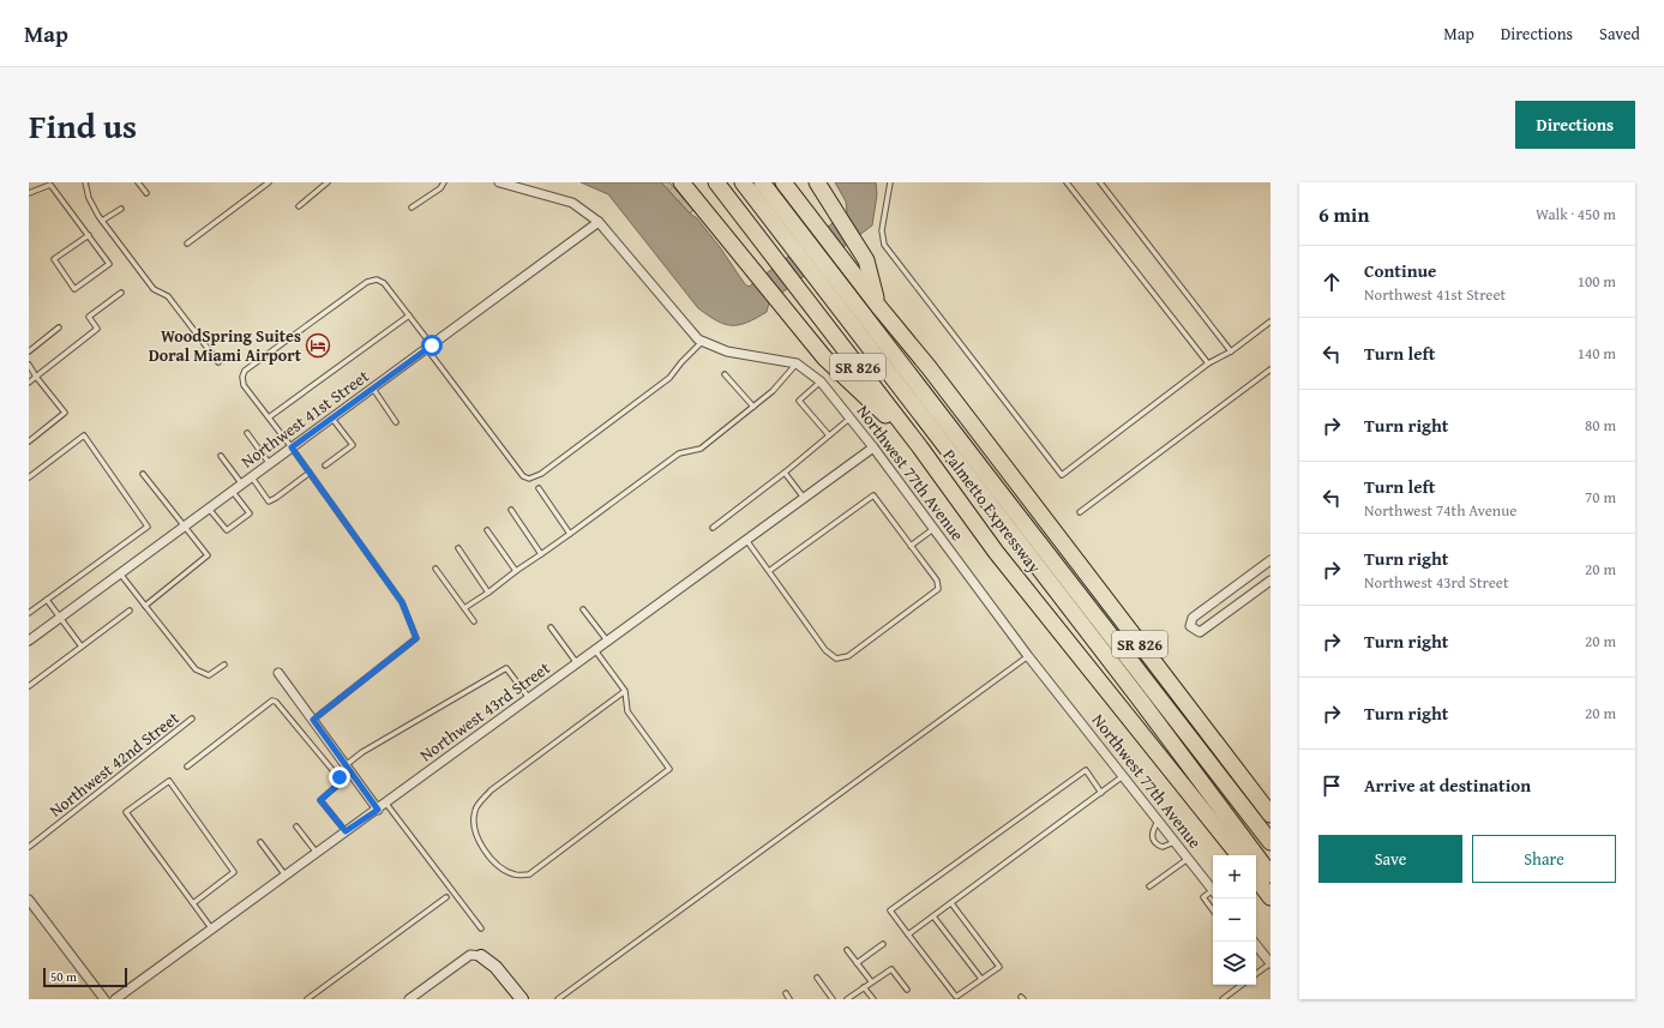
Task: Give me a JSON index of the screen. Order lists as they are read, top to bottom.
{
  "streets": {
    "highway": ["SR 826", "Palmetto Expressway"],
    "street": ["Northwest 41st Street", "Northwest 77th Avenue", "Northwest 43rd Street"],
    "lane": ["Northwest 42nd Street"]
  },
  "crossings": [
    ["Northwest 41st Street", "Northwest 77th Avenue"],
    ["Northwest 77th Avenue", "Northwest 43rd Street"]
  ],
  "places": {
    "hotel": ["WoodSpring Suites Doral Miami Airport"]
  },
  "scale_bar": "50 m",
  "page": {
    "header": "Map",
    "nav": ["Map", "Directions", "Saved"],
    "title": "Find us",
    "buttons": [
      "Directions",
      ["Save", "Share"]
    ],
    "heading": ["6 min", "Walk · 450 m"],
    "list": [
      ["Continue", "Northwest 41st Street", "100 m"],
      ["Turn left", "140 m"],
      ["Turn right", "80 m"],
      ["Turn left", "Northwest 74th Avenue", "70 m"],
      ["Turn right", "Northwest 43rd Street", "20 m"],
      ["Turn right", "20 m"],
      ["Turn right", "20 m"],
      "Arrive at destination"
    ],
    "map_buttons": ["+", "−"],
    "scale": "50 m"
  }
}
